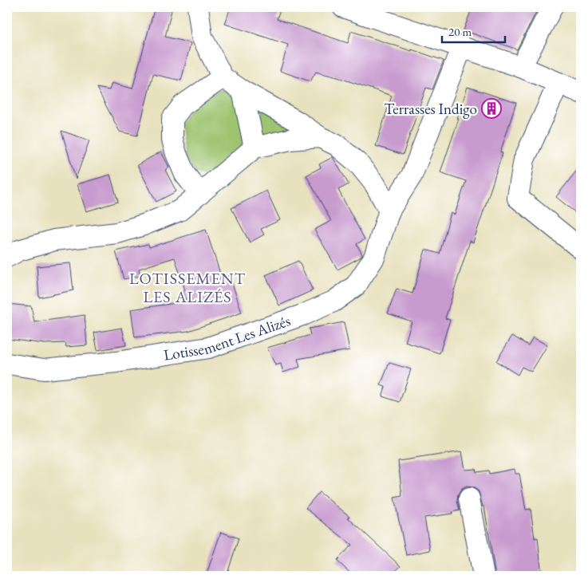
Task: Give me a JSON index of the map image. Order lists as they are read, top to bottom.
{
  "streets": {
    "street": ["Lotissement Les Alizés"]
  },
  "districts": ["LOTISSEMENT LES ALIZÉS"],
  "places": {
    "building": ["Terrasses Indigo"]
  },
  "scale_bar": "20 m"
}
